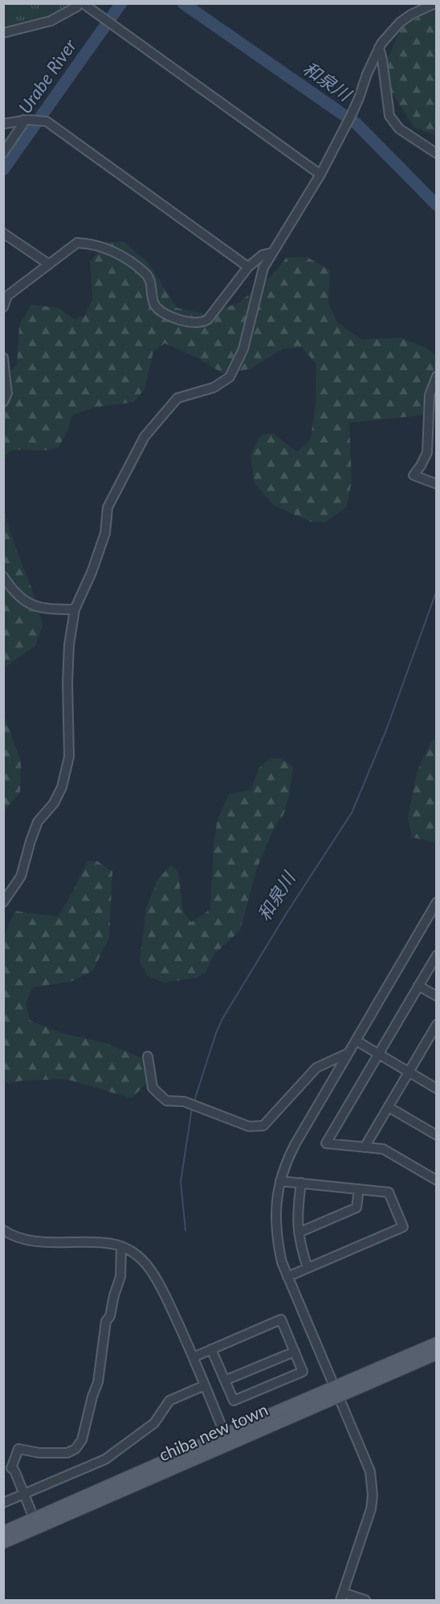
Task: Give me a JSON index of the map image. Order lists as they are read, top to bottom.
{
  "streets": {
    "main road": ["chiba new town"]
  },
  "water": ["Urabe River", "和泉川"]
}
